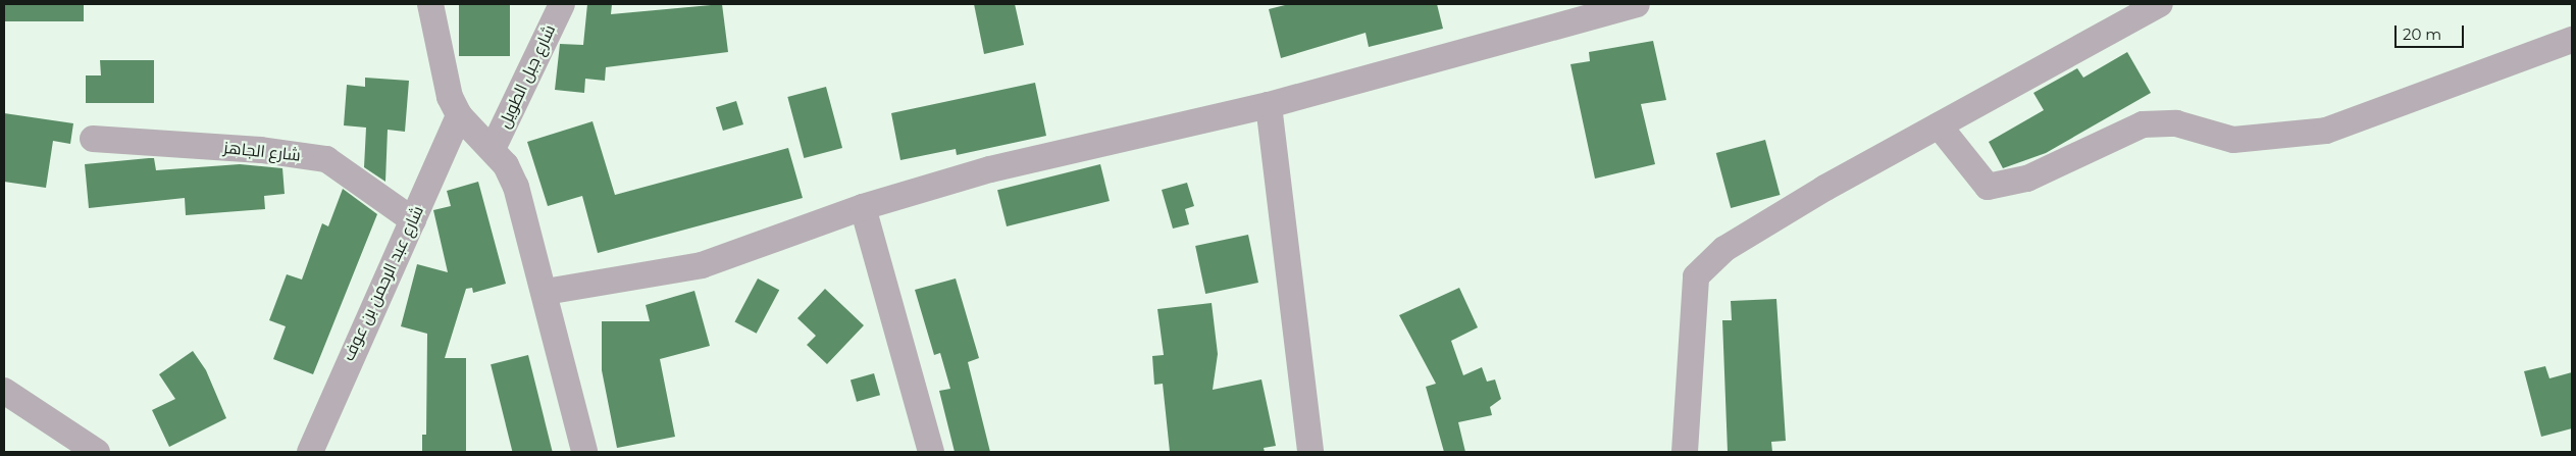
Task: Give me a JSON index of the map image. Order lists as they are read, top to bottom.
{
  "streets": {
    "street": ["شارع جبل الطويل", "شارع الجاهز", "شارع عبد الرحمن بن عوف"]
  },
  "crossings": [
    ["شارع الجاهز", "شارع عبد الرحمن بن عوف"]
  ],
  "scale_bar": "20 m"
}
